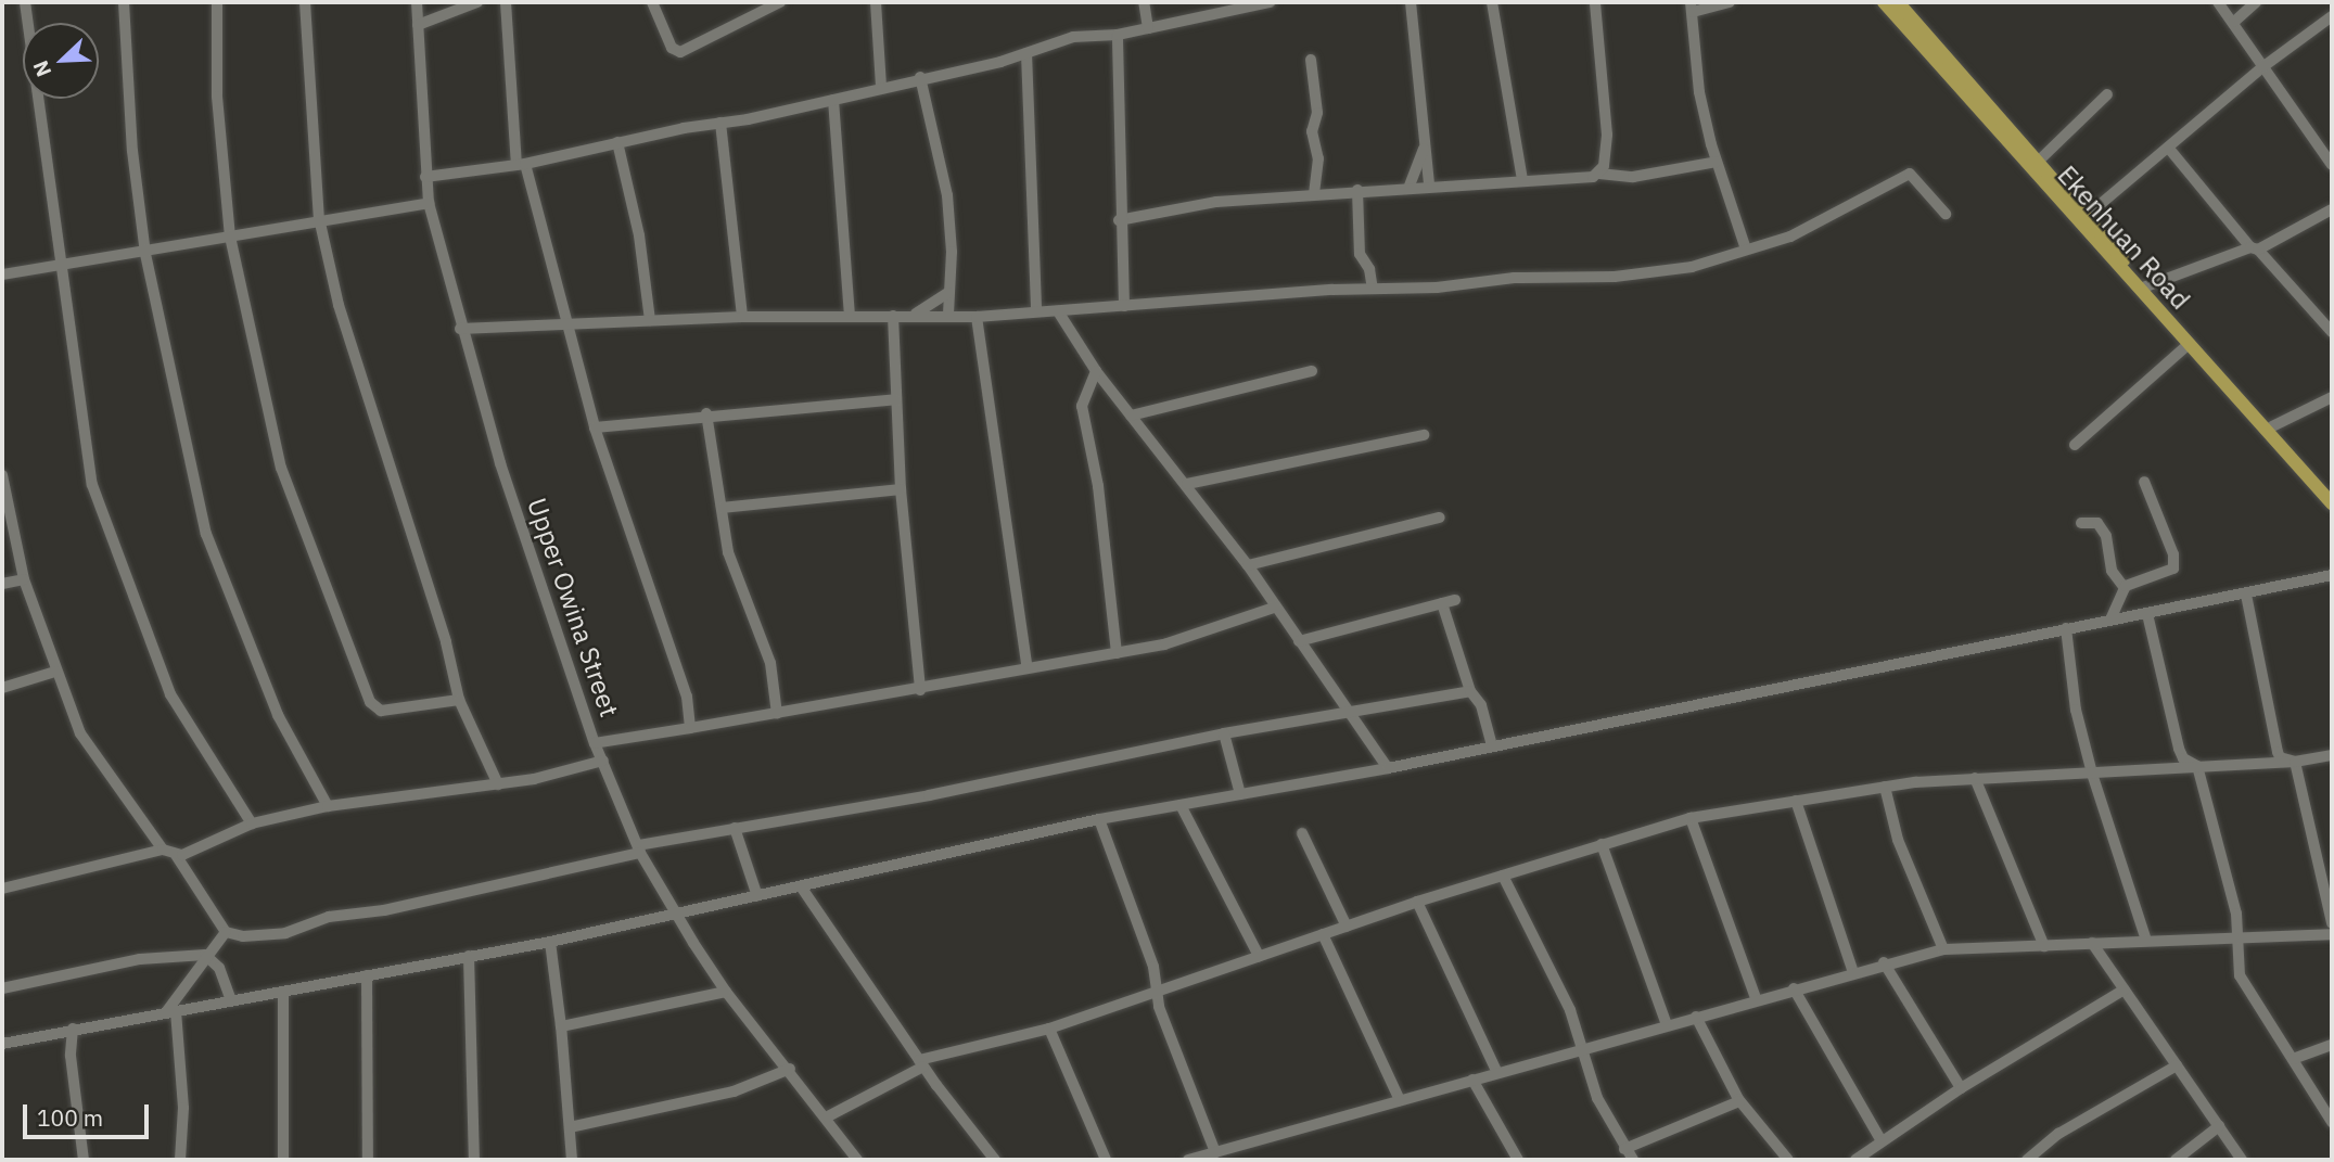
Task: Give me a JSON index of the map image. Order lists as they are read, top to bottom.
{
  "streets": {
    "main road": ["Ekenhuan Road"],
    "street": ["Upper Owina Street"]
  },
  "scale_bar": "100 m",
  "north": "bottom left"
}
